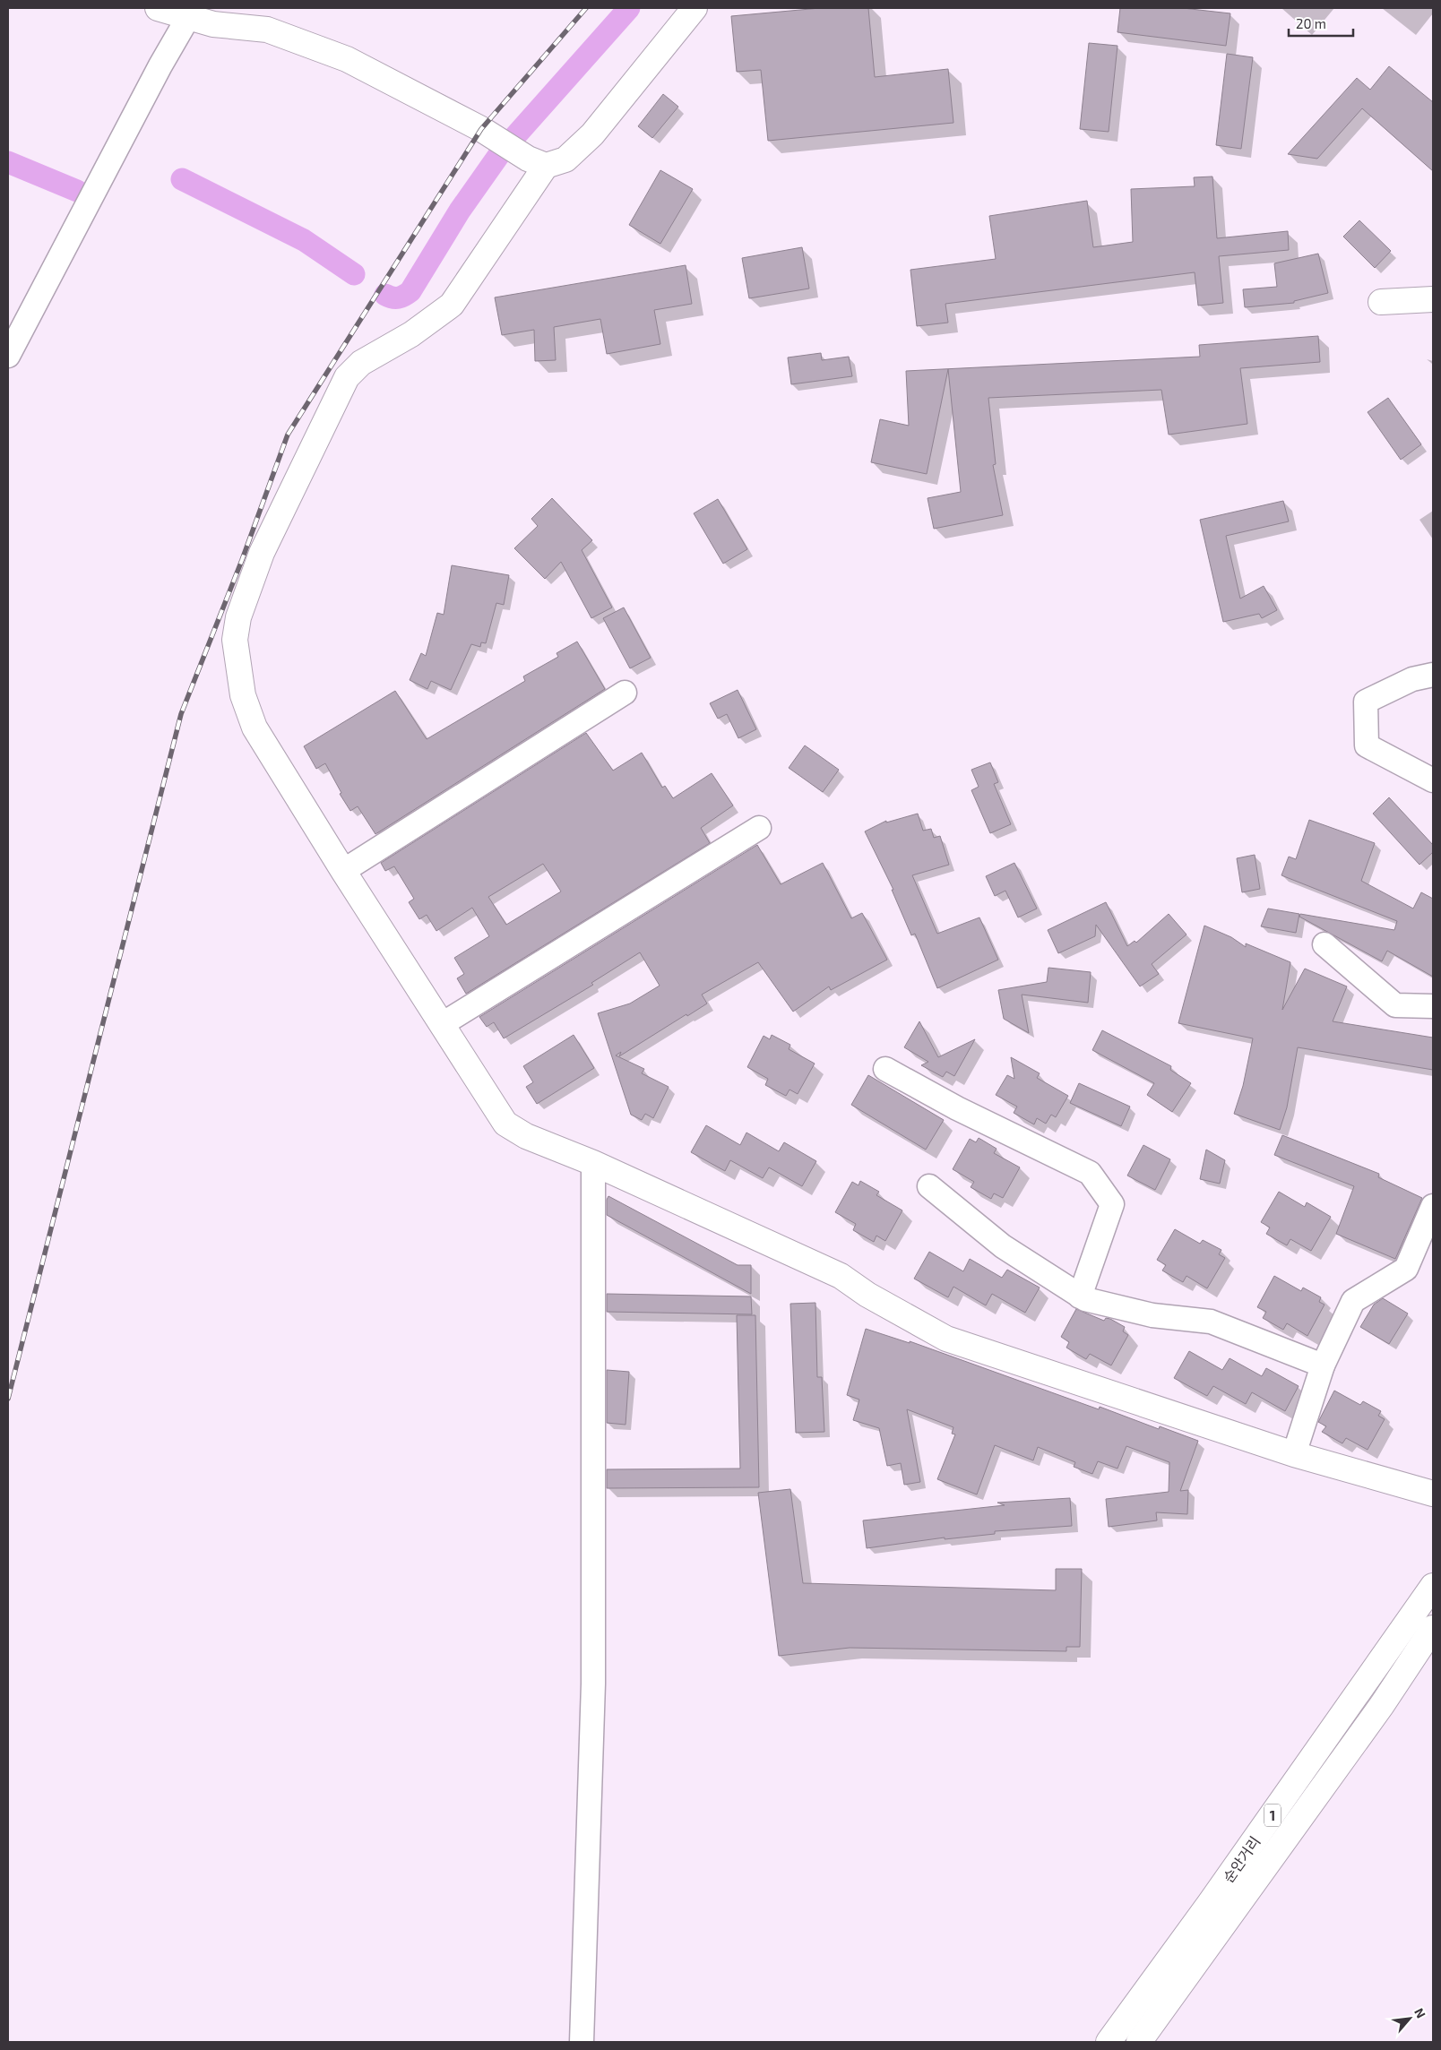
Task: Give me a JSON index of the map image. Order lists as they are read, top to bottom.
{
  "streets": {
    "street": ["1", "순안거리"]
  },
  "scale_bar": "20 m",
  "north": "top right"
}
